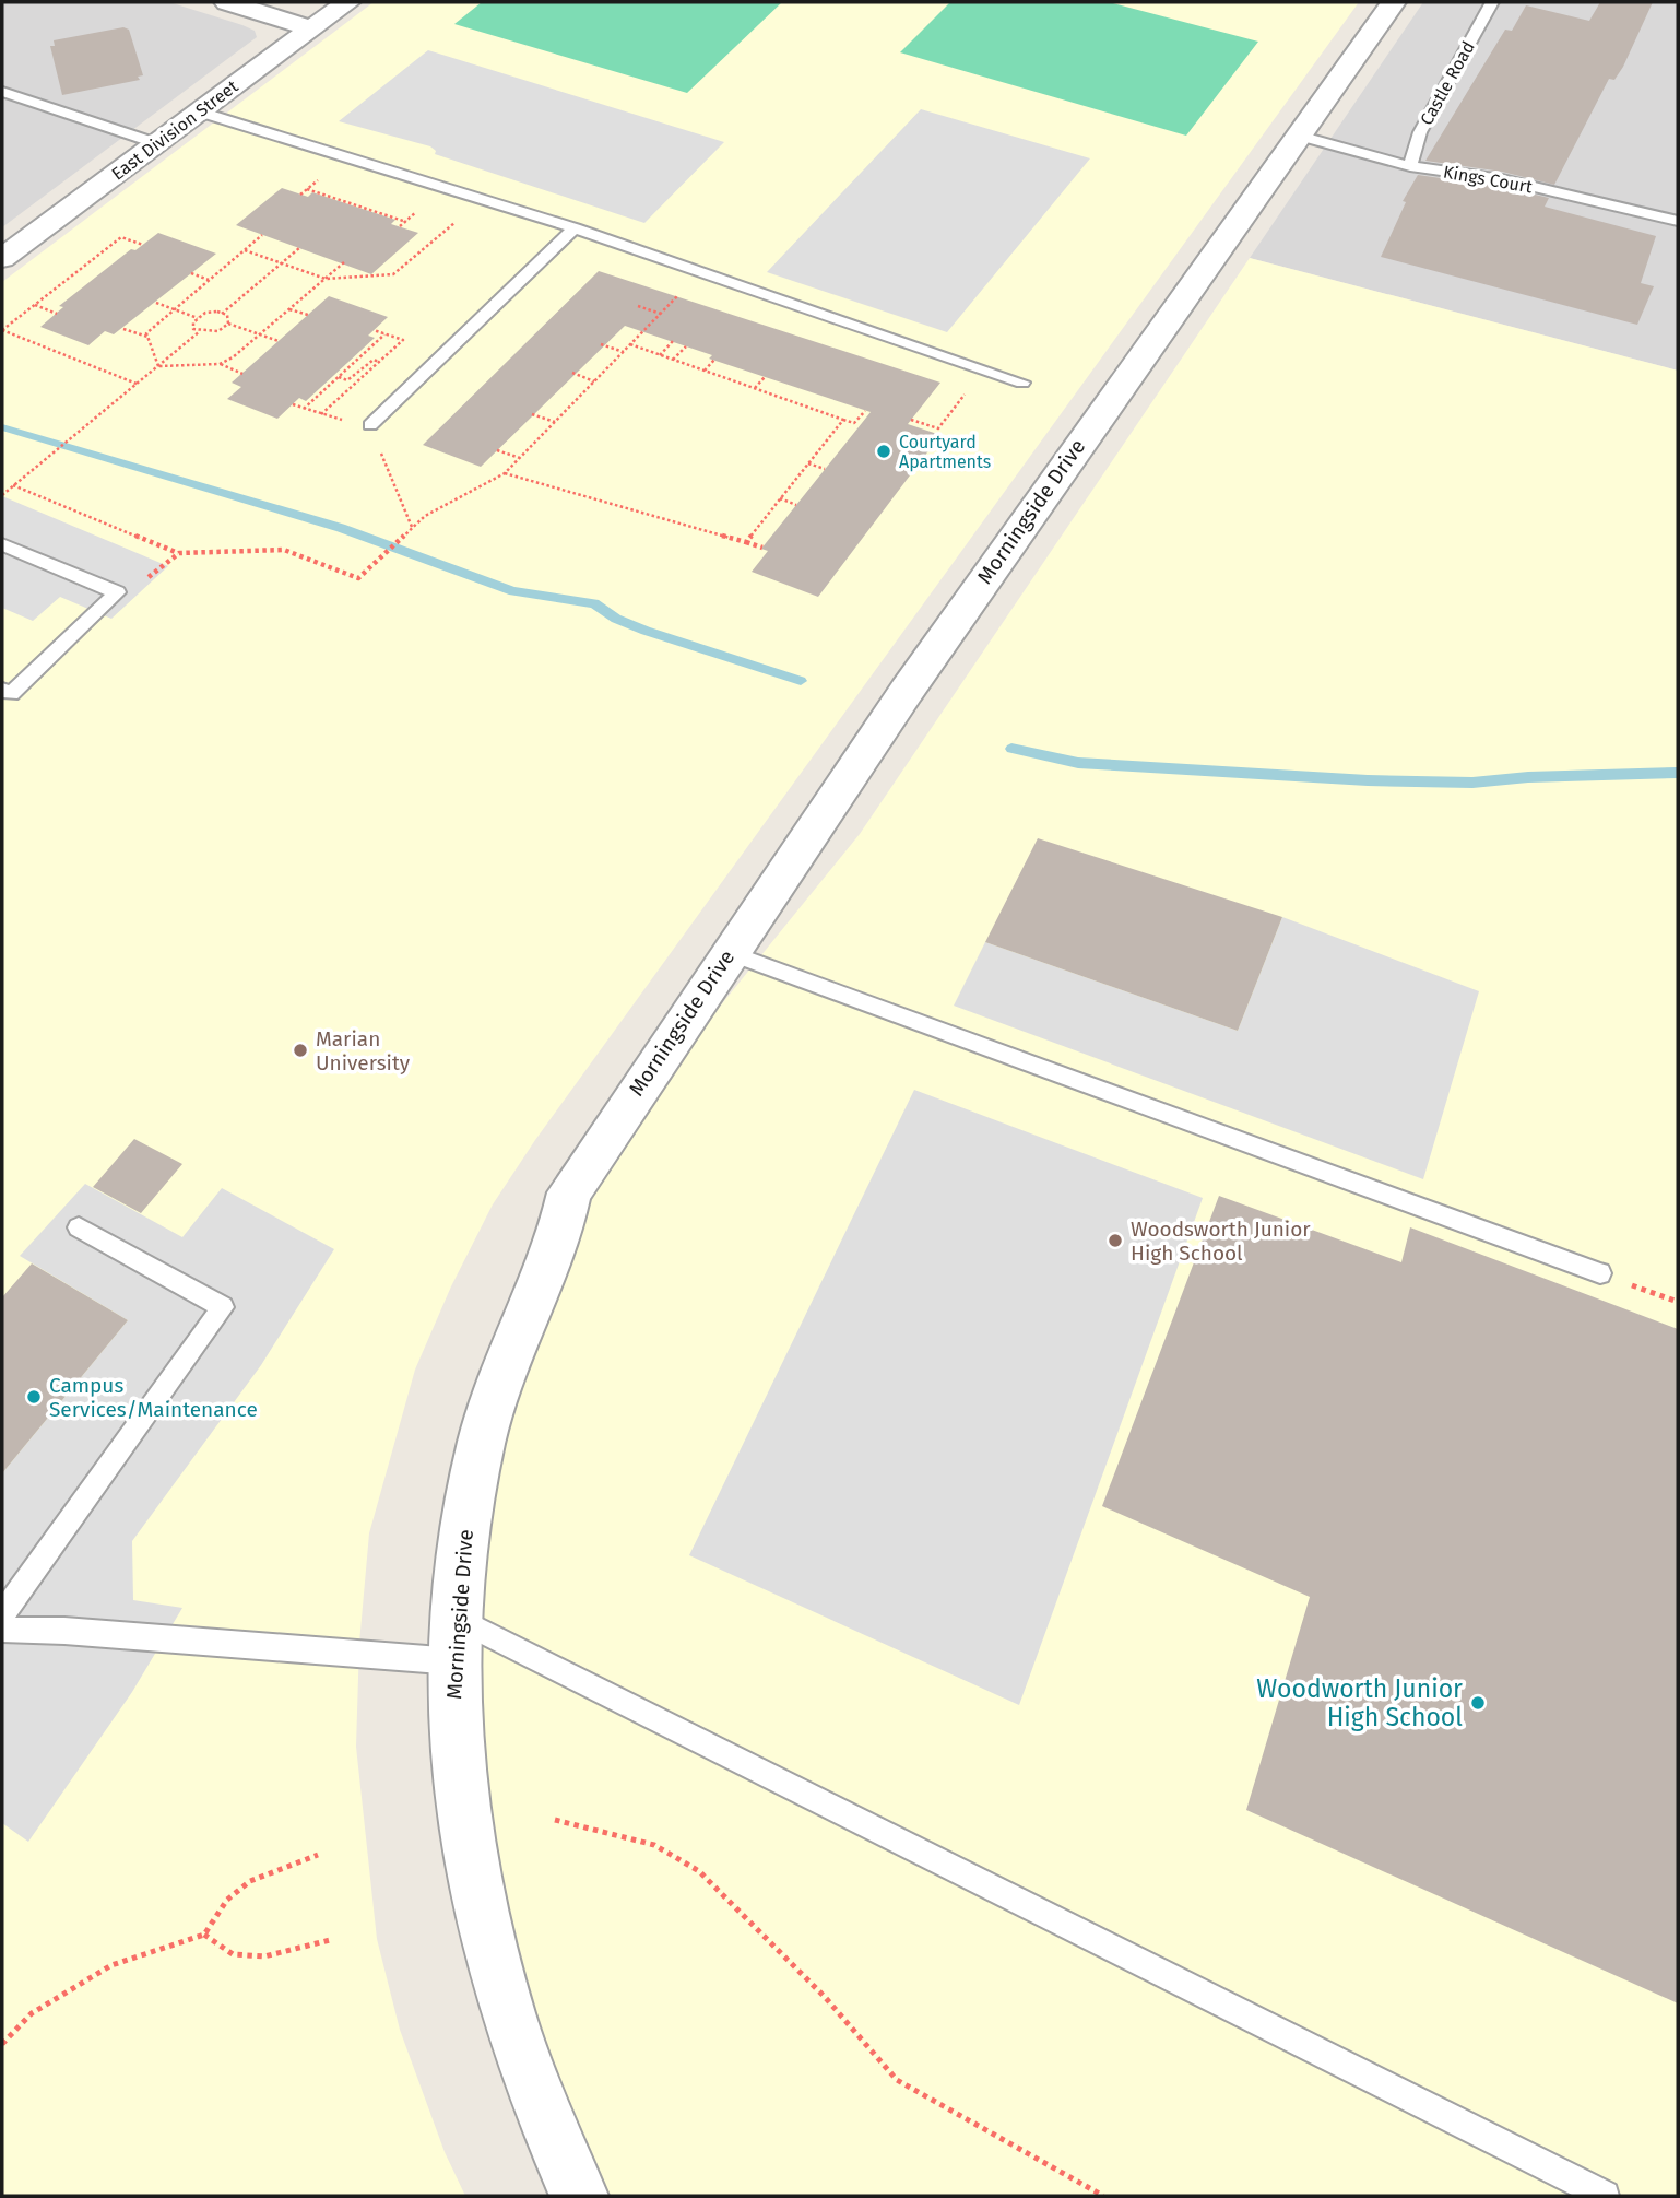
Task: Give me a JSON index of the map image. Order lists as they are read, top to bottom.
{
  "streets": {
    "street": ["East Division Street", "Morningside Drive"],
    "lane": ["Castle Road", "Kings Court"]
  },
  "crossings": [
    ["Castle Road", "Kings Court"],
    ["Kings Court", "Morningside Drive"]
  ],
  "places": [
    "Courtyard Apartments",
    "Marian University",
    "Woodsworth Junior High School",
    "Campus Services/Maintenance",
    "Woodworth Junior High School"
  ]
}
